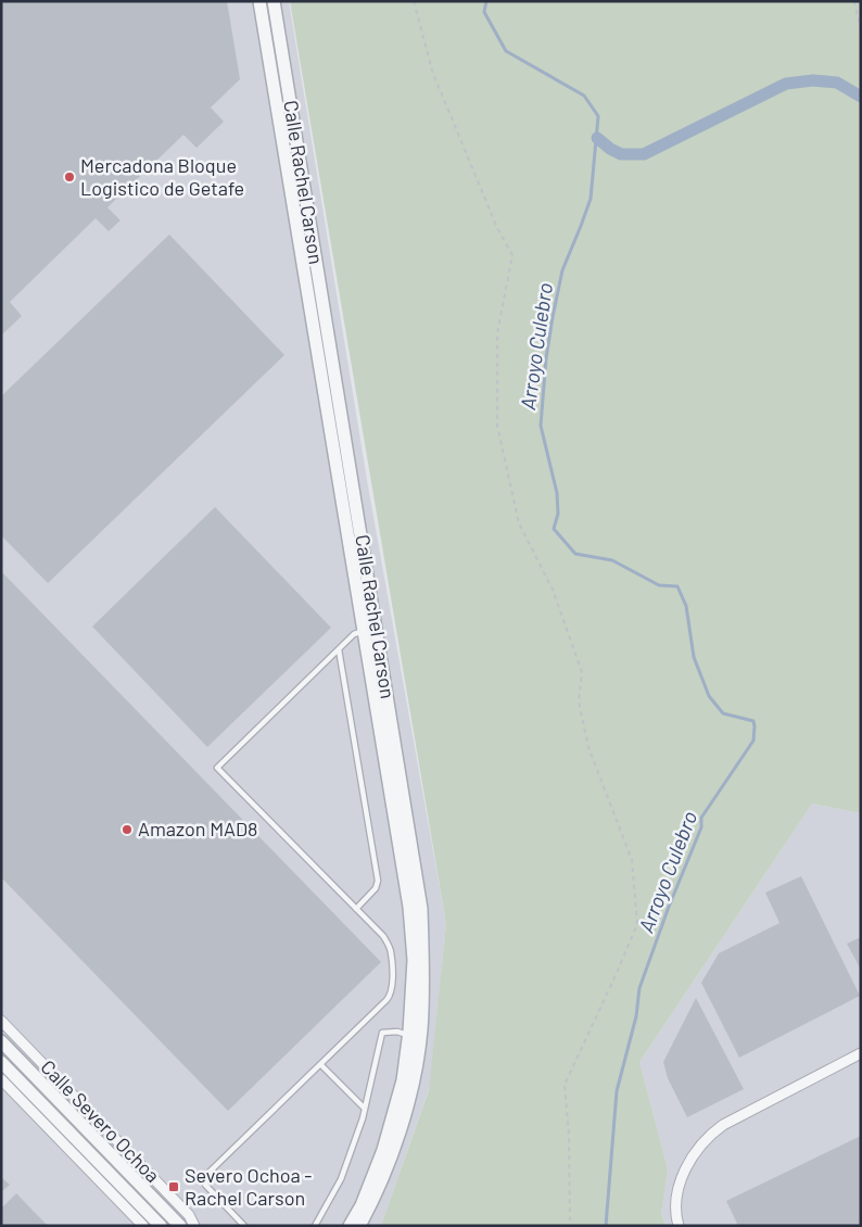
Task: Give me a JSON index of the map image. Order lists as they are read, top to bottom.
{
  "streets": {
    "street": ["Calle Rachel Carson", "Calle Severo Ochoa"]
  },
  "water": ["Arroyo Culebro"],
  "places": {
    "other": ["Mercadona Bloque Logistico de Getafe", "Amazon MAD8"],
    "transit": ["Severo Ochoa - Rachel Carson"]
  }
}
